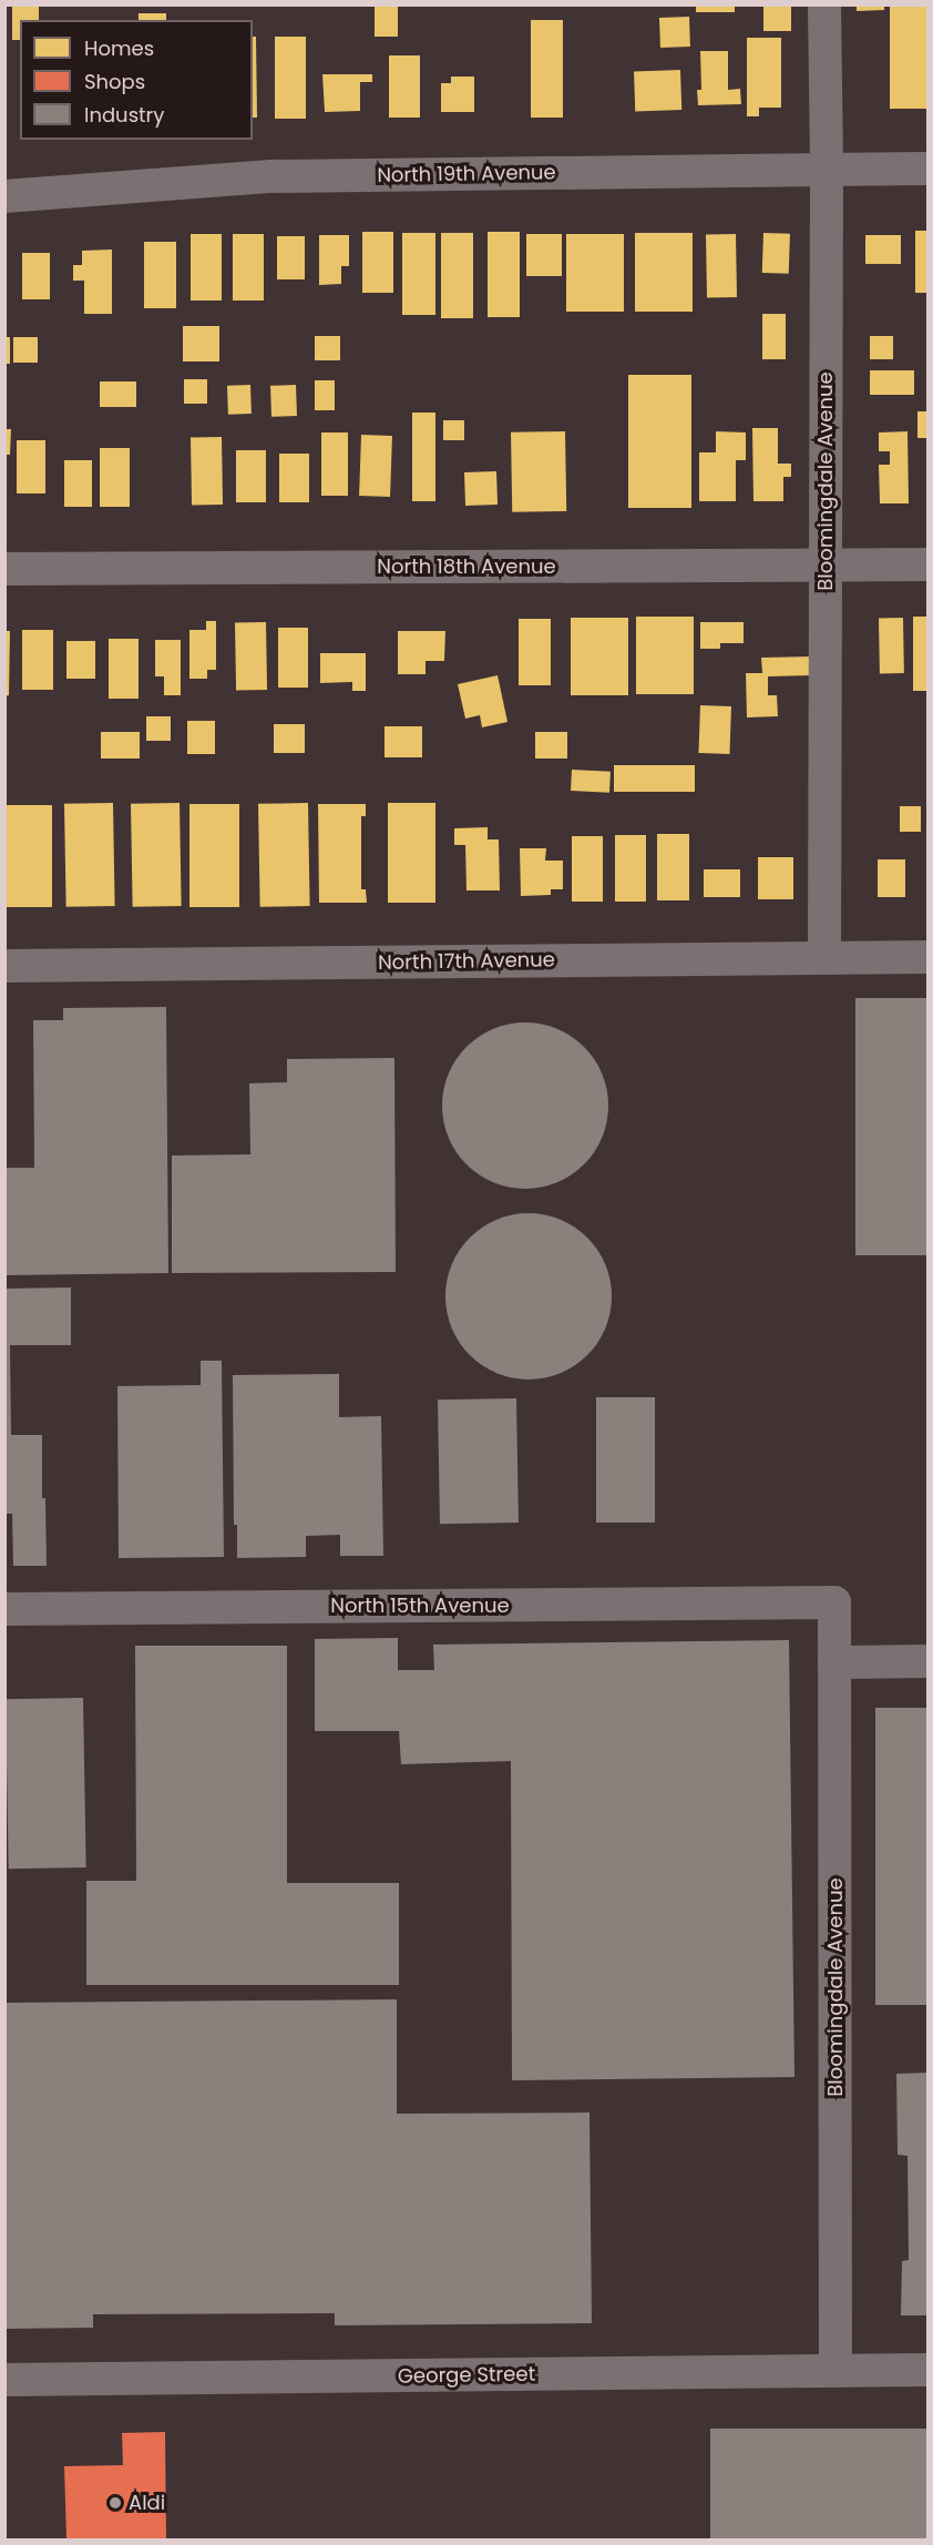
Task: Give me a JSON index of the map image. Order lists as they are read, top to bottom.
{
  "streets": {
    "street": [
      "North 19th Avenue",
      "Bloomingdale Avenue",
      "North 18th Avenue",
      "North 17th Avenue",
      "North 15th Avenue",
      "George Street"
    ]
  },
  "crossings": [
    ["North 19th Avenue", "Bloomingdale Avenue"],
    ["Bloomingdale Avenue", "North 18th Avenue"],
    ["Bloomingdale Avenue", "North 17th Avenue"],
    ["Bloomingdale Avenue", "North 15th Avenue"],
    ["Bloomingdale Avenue", "George Street"]
  ],
  "places": ["Aldi"],
  "legend": ["Homes", "Shops", "Industry"]
}
